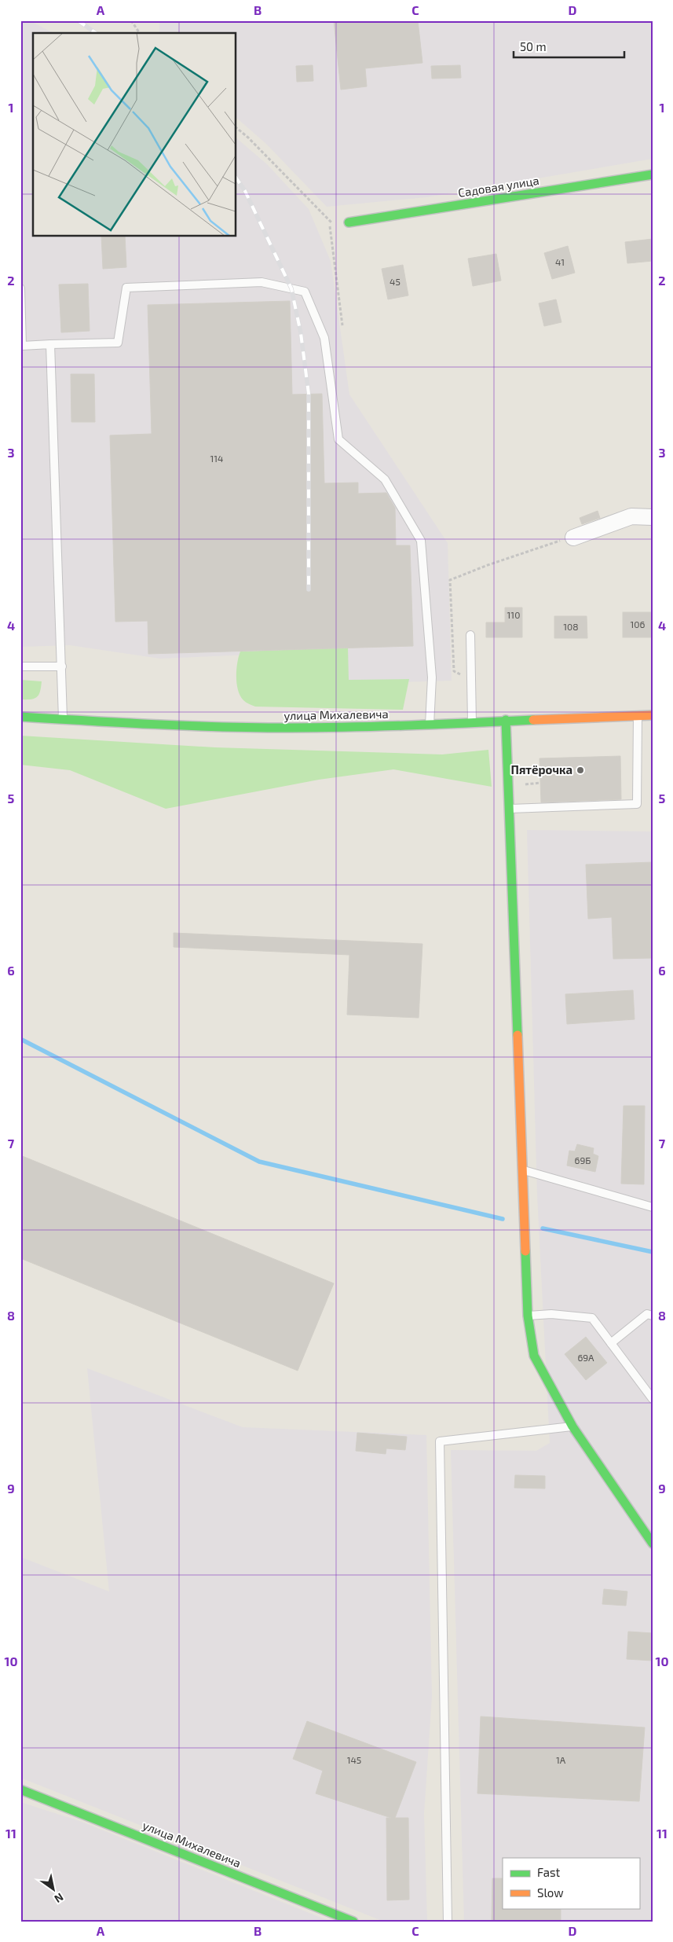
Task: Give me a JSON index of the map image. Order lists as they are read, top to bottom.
{
  "streets": {
    "street": ["Садовая улица", "улица Михалевича"]
  },
  "places": ["Пятёрочка"],
  "house_numbers": [
    "41",
    "45",
    "114",
    "110",
    "106",
    "108",
    "69Б",
    "69А",
    "145",
    "1А"
  ],
  "legend": ["Fast", "Slow"],
  "scale_bar": "50 m",
  "north": "bottom right",
  "grid": {
    "columns": [
      "A",
      "B",
      "C",
      "D"
    ],
    "rows": [
      "1",
      "2",
      "3",
      "4",
      "5",
      "6",
      "7",
      "8",
      "9",
      "10",
      "11"
    ]
  }
}
